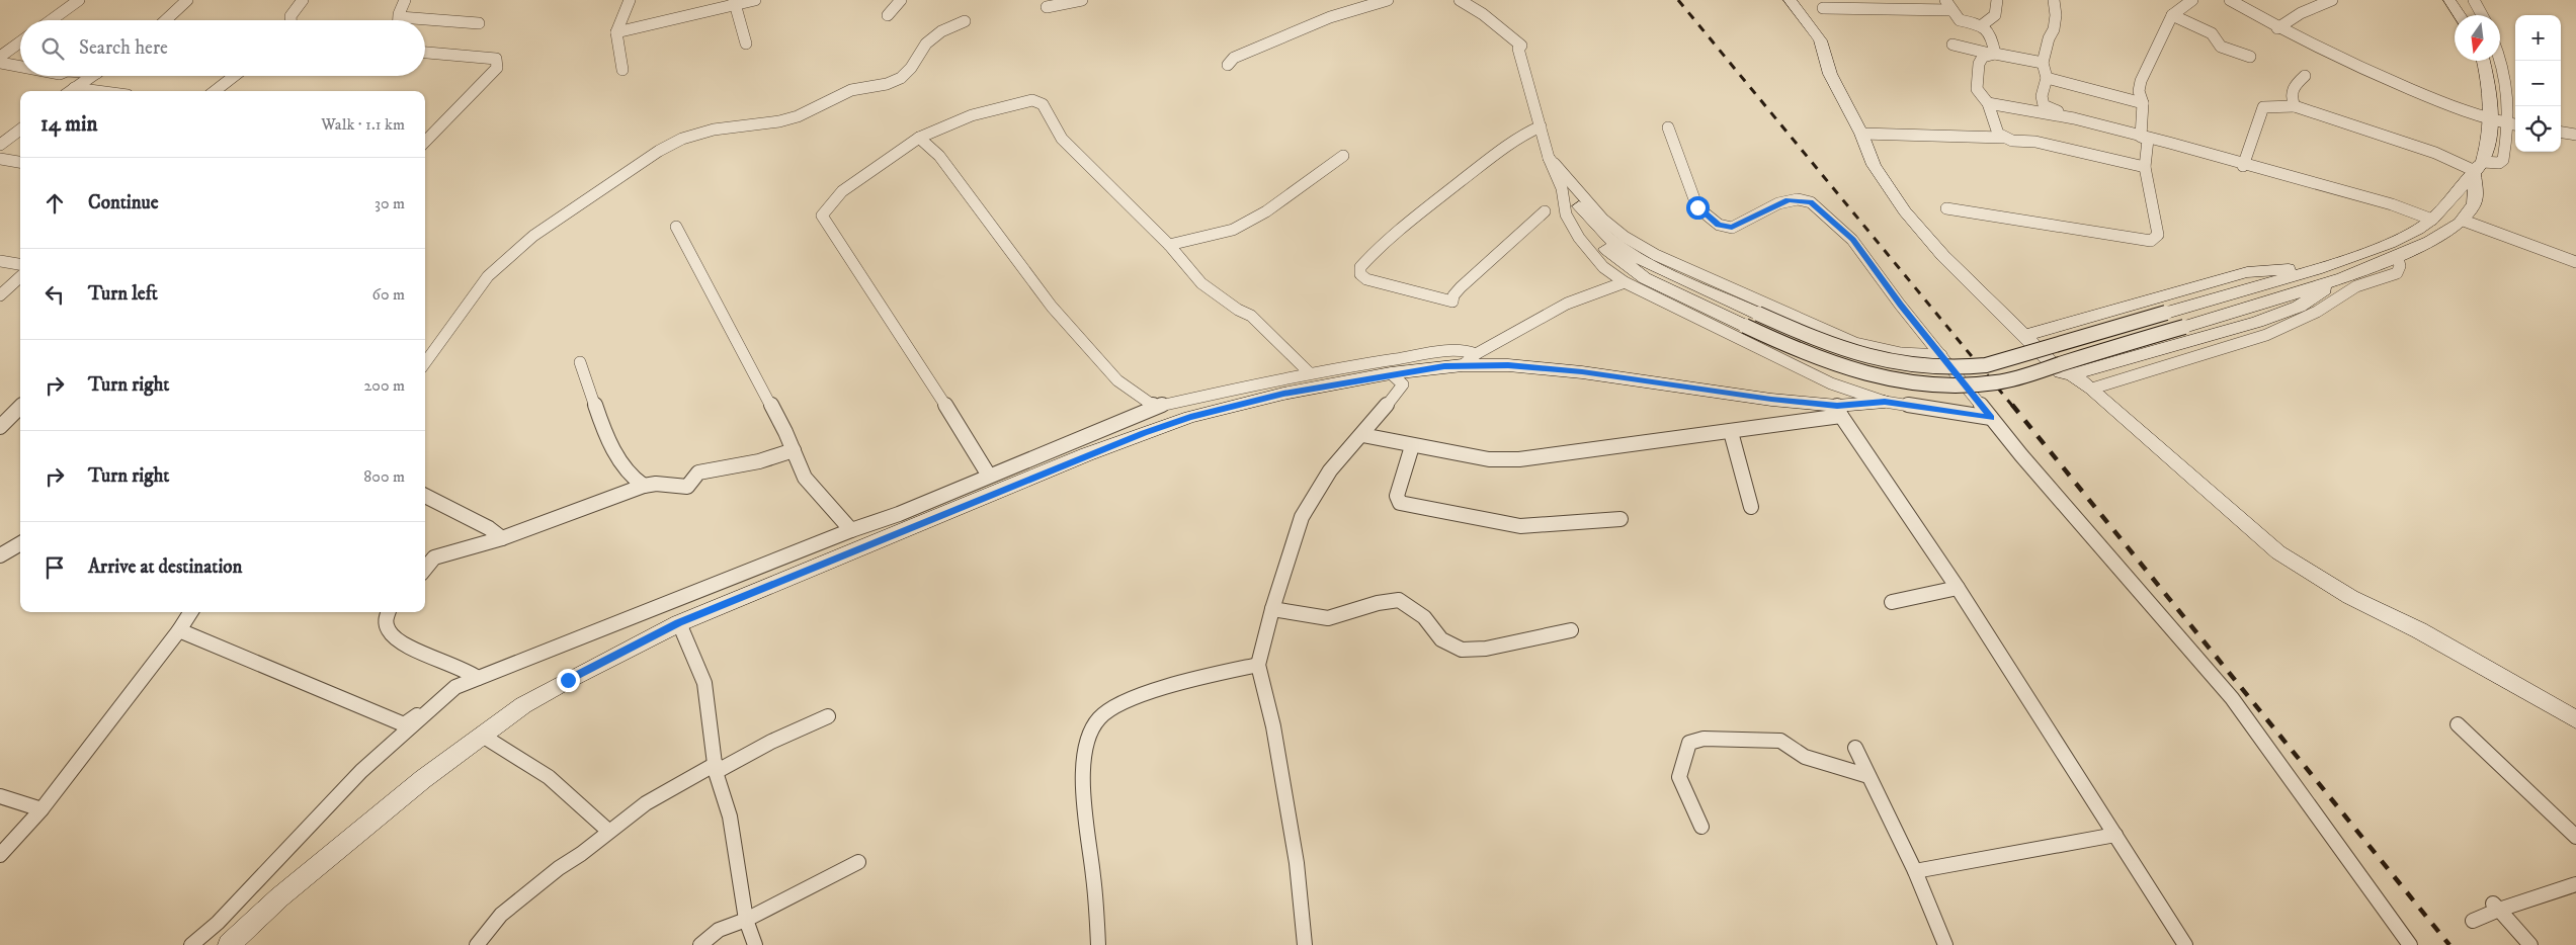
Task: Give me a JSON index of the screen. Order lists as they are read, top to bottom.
{
  "north": "bottom",
  "page": {
    "map_buttons": ["+", "−"],
    "search": "Search here",
    "heading": ["14 min", "Walk · 1.1 km"],
    "list": [
      ["Continue", "30 m"],
      ["Turn left", "60 m"],
      ["Turn right", "200 m"],
      ["Turn right", "800 m"],
      "Arrive at destination"
    ]
  }
}
